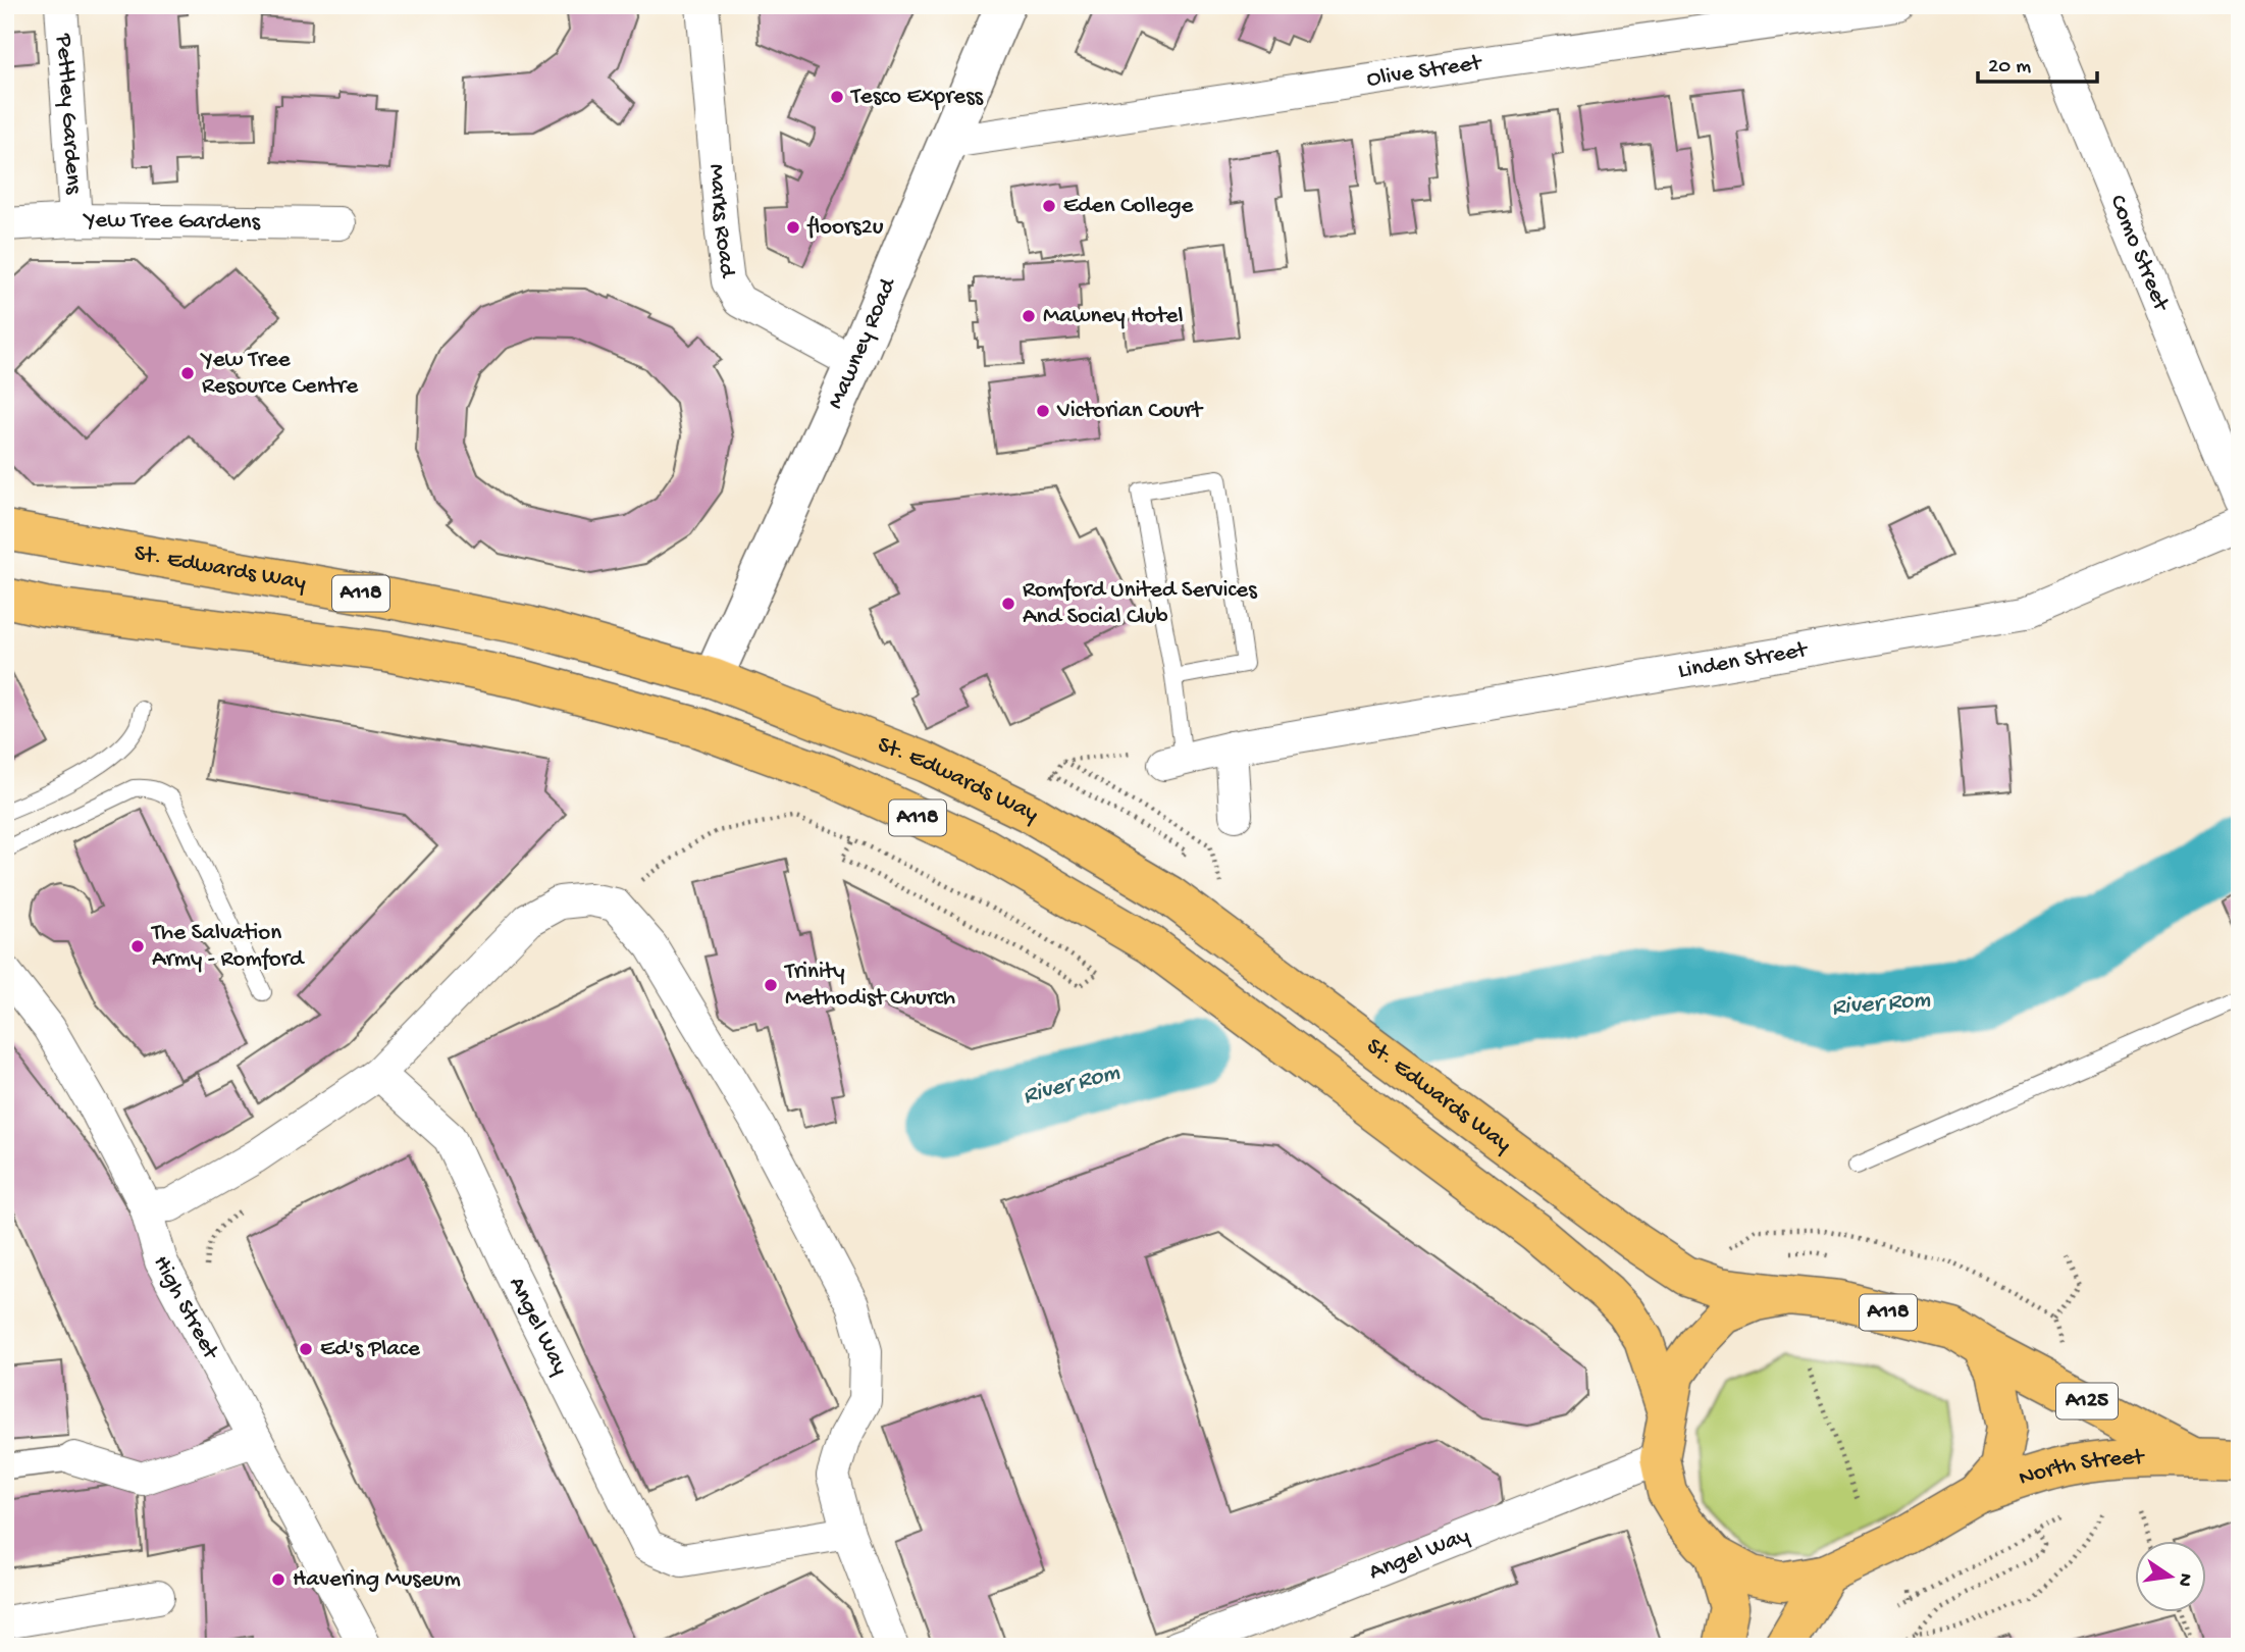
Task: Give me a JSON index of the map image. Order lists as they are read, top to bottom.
{
  "streets": {
    "main road": [
      "St. Edwards Way",
      "A118",
      "A125",
      "North Street"
    ],
    "street": [
      "Olive Street",
      "Pettley Gardens",
      "Marks Road",
      "Yew Tree Gardens",
      "Como Street",
      "Mawney Road",
      "Linden Street",
      "High Street",
      "Angel Way"
    ]
  },
  "crossings": [
    ["Olive Street", "Mawney Road"],
    ["Pettley Gardens", "Yew Tree Gardens"],
    ["Marks Road", "Mawney Road"],
    ["Mawney Road", "St. Edwards Way"],
    ["St. Edwards Way", "A118"],
    ["A118", "Angel Way"],
    ["A118", "North Street"]
  ],
  "water": ["River Rom"],
  "places": [
    "Tesco Express",
    "Eden College",
    "floors2u",
    "Mawney Hotel",
    "Yew Tree Resource Centre",
    "Victorian Court",
    "Romford United Services And Social Club",
    "The Salvation Army - Romford",
    "Trinity Methodist Church",
    "Ed's Place",
    "Havering Museum"
  ],
  "scale_bar": "20 m",
  "north": "right"
}
